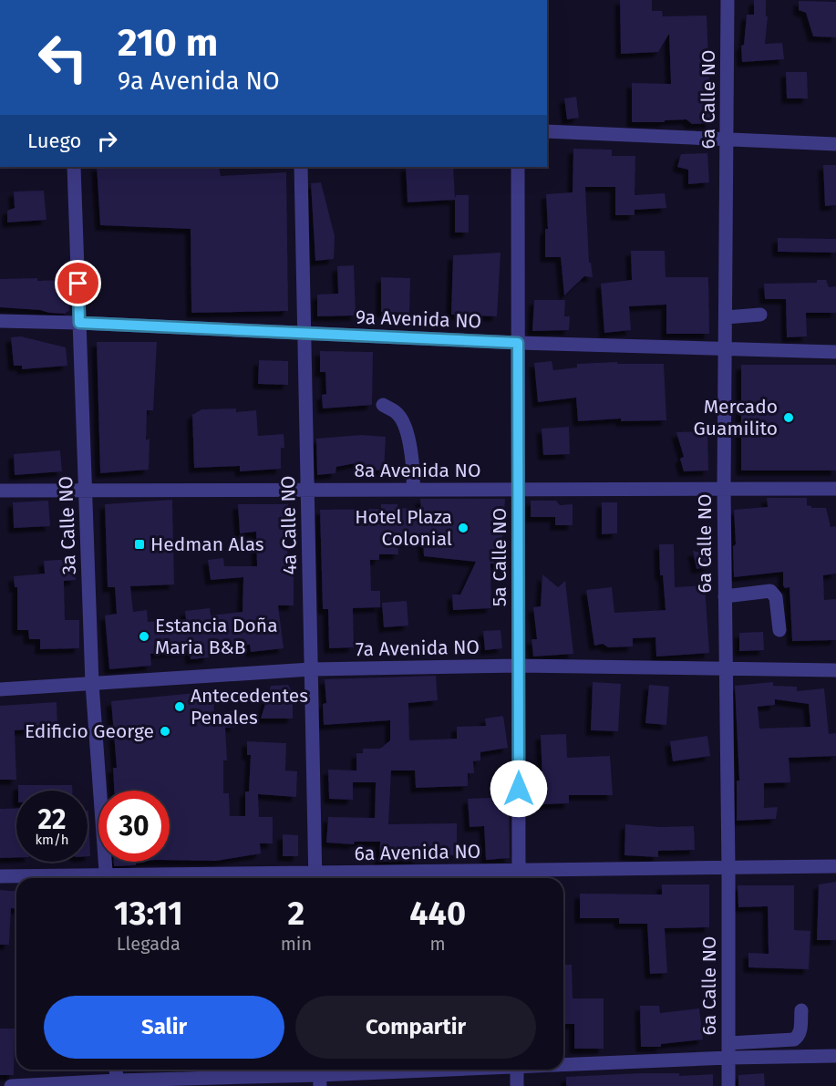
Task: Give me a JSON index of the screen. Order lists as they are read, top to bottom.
{
  "streets": {
    "street": [
      "6a Calle NO",
      "9a Avenida NO",
      "8a Avenida NO",
      "3a Calle NO",
      "4a Calle NO",
      "5a Calle NO",
      "7a Avenida NO",
      "6a Avenida NO"
    ]
  },
  "crossings": [
    ["6a Calle NO", "9a Avenida NO"],
    ["6a Calle NO", "8a Avenida NO"],
    ["6a Calle NO", "7a Avenida NO"],
    ["6a Calle NO", "6a Avenida NO"],
    ["9a Avenida NO", "3a Calle NO"],
    ["9a Avenida NO", "4a Calle NO"],
    ["9a Avenida NO", "5a Calle NO"],
    ["8a Avenida NO", "3a Calle NO"],
    ["8a Avenida NO", "4a Calle NO"],
    ["8a Avenida NO", "5a Calle NO"],
    ["3a Calle NO", "7a Avenida NO"],
    ["4a Calle NO", "7a Avenida NO"],
    ["4a Calle NO", "6a Avenida NO"],
    ["5a Calle NO", "7a Avenida NO"],
    ["5a Calle NO", "6a Avenida NO"]
  ],
  "places": {
    "other": [
      "Mercado Guamilito",
      "Hotel Plaza Colonial",
      "Estancia Doña Maria B&B",
      "Antecedentes Penales",
      "Edificio George"
    ],
    "transit": ["Hedman Alas"]
  },
  "page": {
    "turn": ["210 m", "9a Avenida NO"],
    "then": "Luego",
    "speed": "22 km/h",
    "limit": "30",
    "eta": [
      "13:11",
      "Llegada",
      "2",
      "min",
      "440",
      "m"
    ],
    "buttons": ["Salir", "Compartir"]
  }
}
